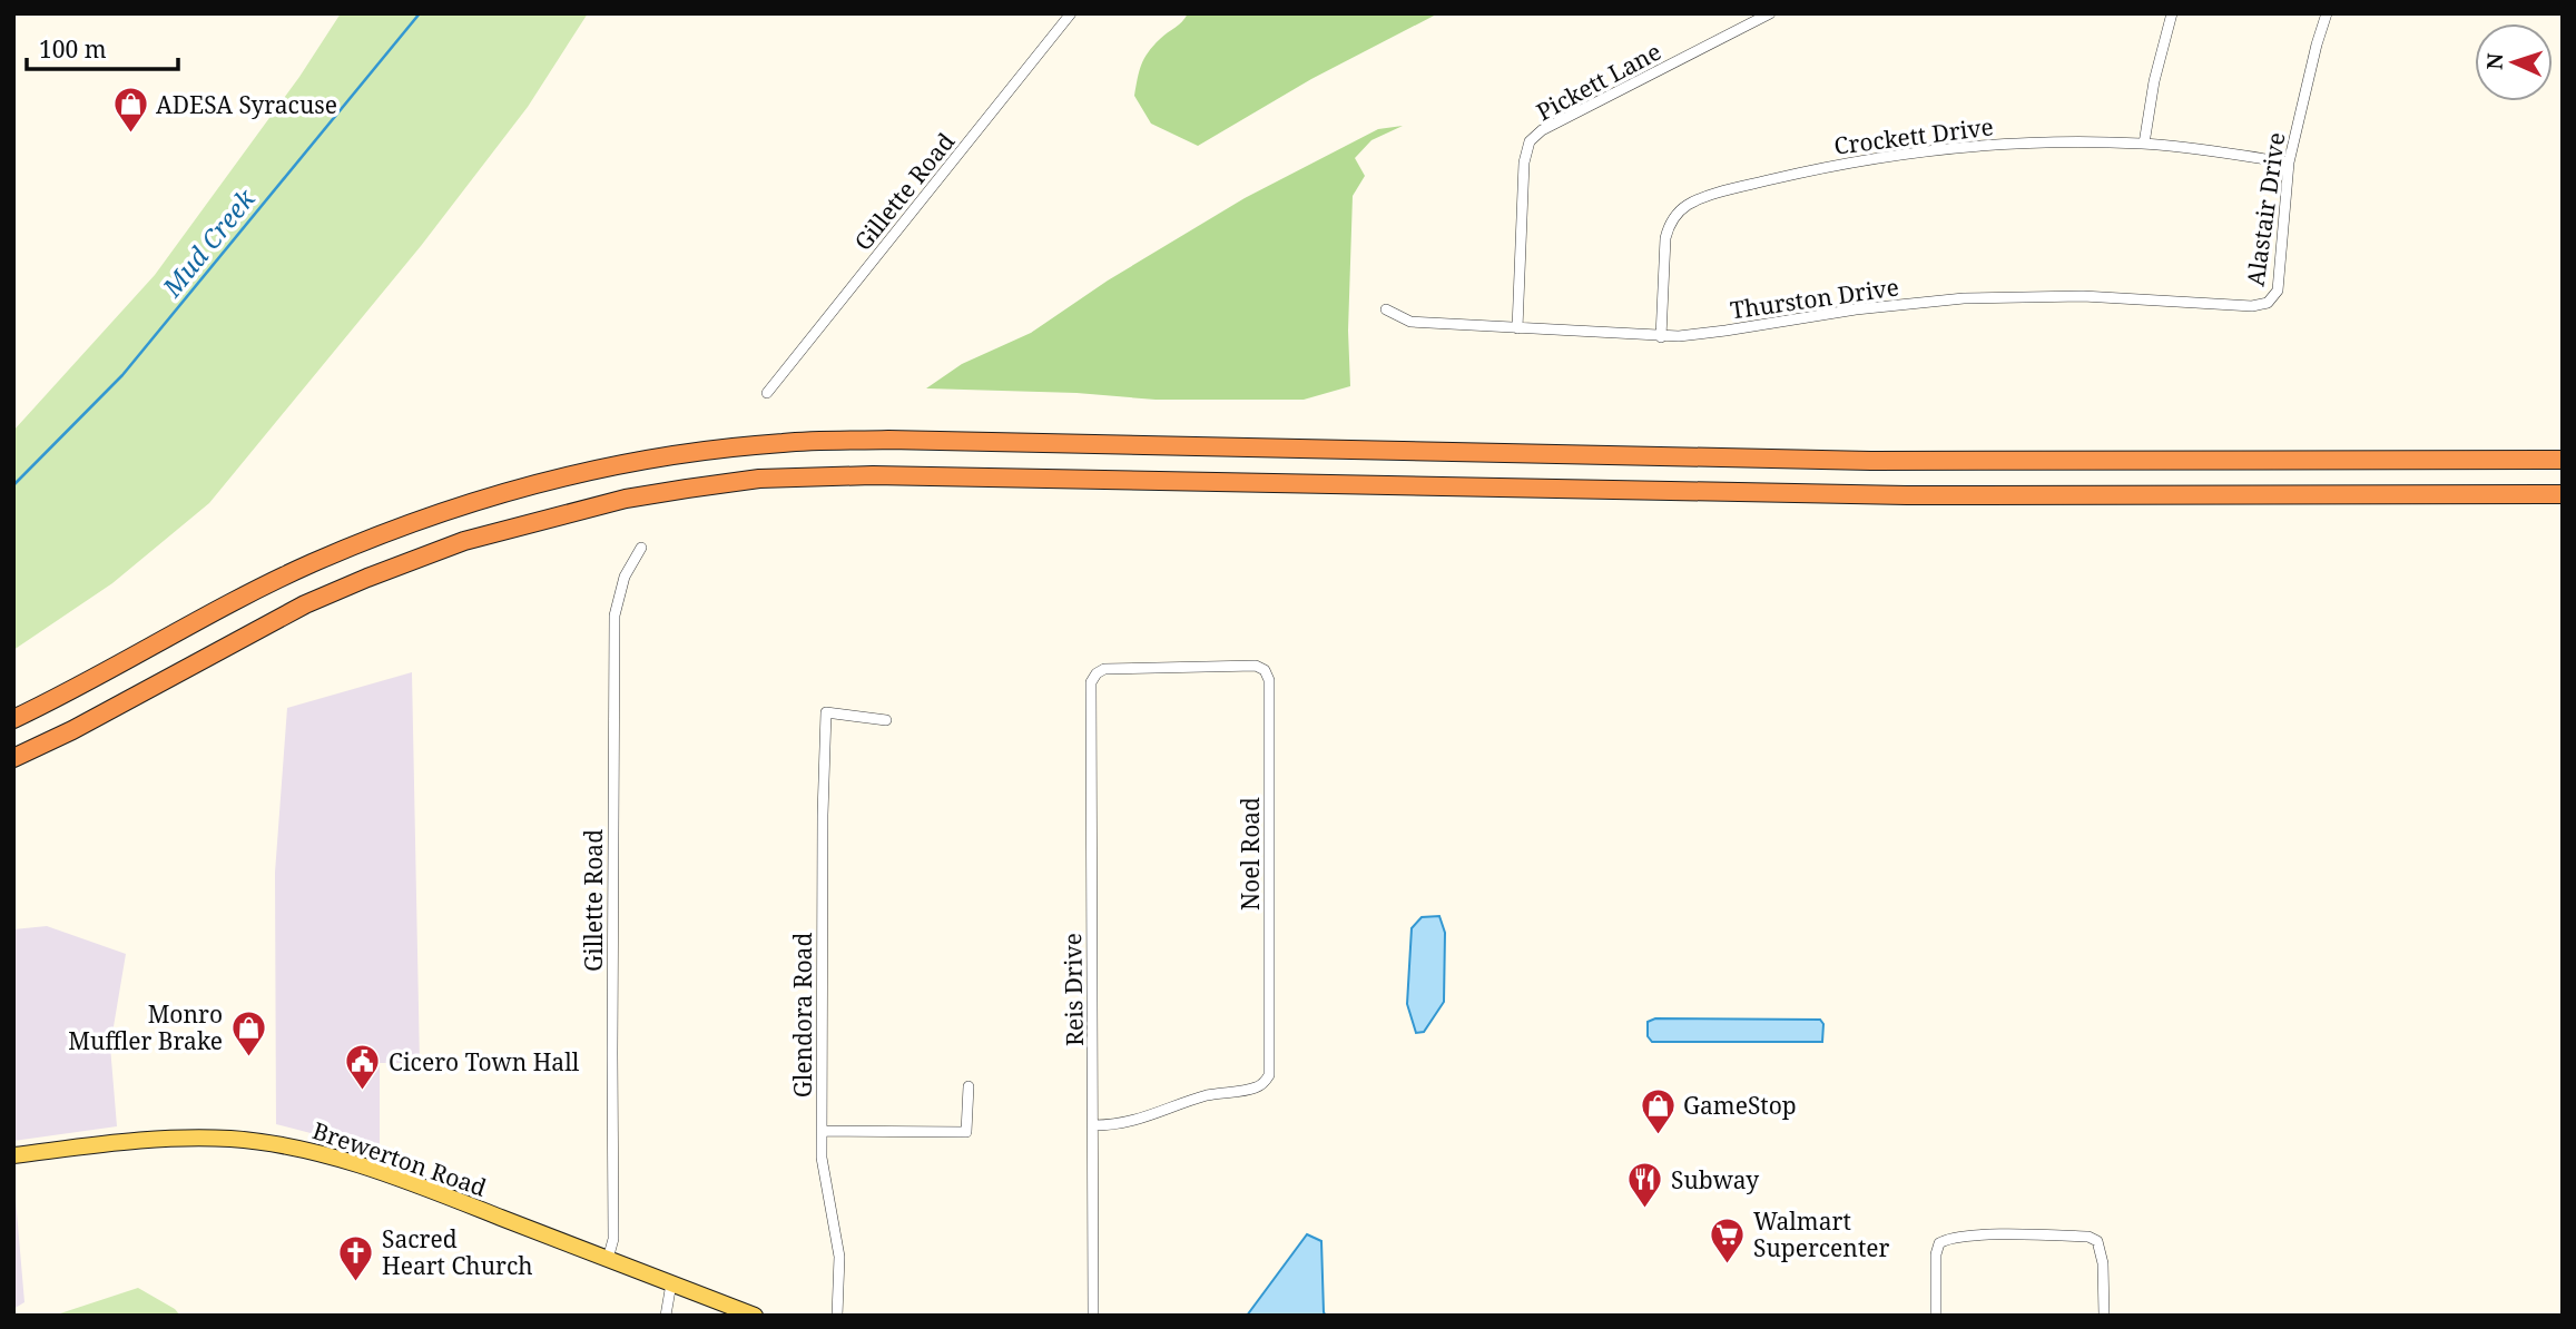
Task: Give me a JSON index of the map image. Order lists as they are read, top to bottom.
{
  "streets": {
    "main road": ["Brewerton Road"],
    "street": [
      "Pickett Lane",
      "Crockett Drive",
      "Gillette Road",
      "Alastair Drive",
      "Thurston Drive",
      "Noel Road",
      "Reis Drive",
      "Glendora Road"
    ]
  },
  "crossings": [
    ["Pickett Lane", "Thurston Drive"],
    ["Crockett Drive", "Alastair Drive"],
    ["Crockett Drive", "Thurston Drive"],
    ["Gillette Road", "Brewerton Road"],
    ["Alastair Drive", "Thurston Drive"],
    ["Noel Road", "Reis Drive"]
  ],
  "water": ["Mud Creek"],
  "places": {
    "shop": ["ADESA Syracuse", "Monro Muffler Brake", "GameStop"],
    "public building": ["Cicero Town Hall"],
    "restaurant": ["Subway"],
    "supermarket": ["Walmart Supercenter"],
    "church": ["Sacred Heart Church"]
  },
  "scale_bar": "100 m",
  "north": "left"
}
